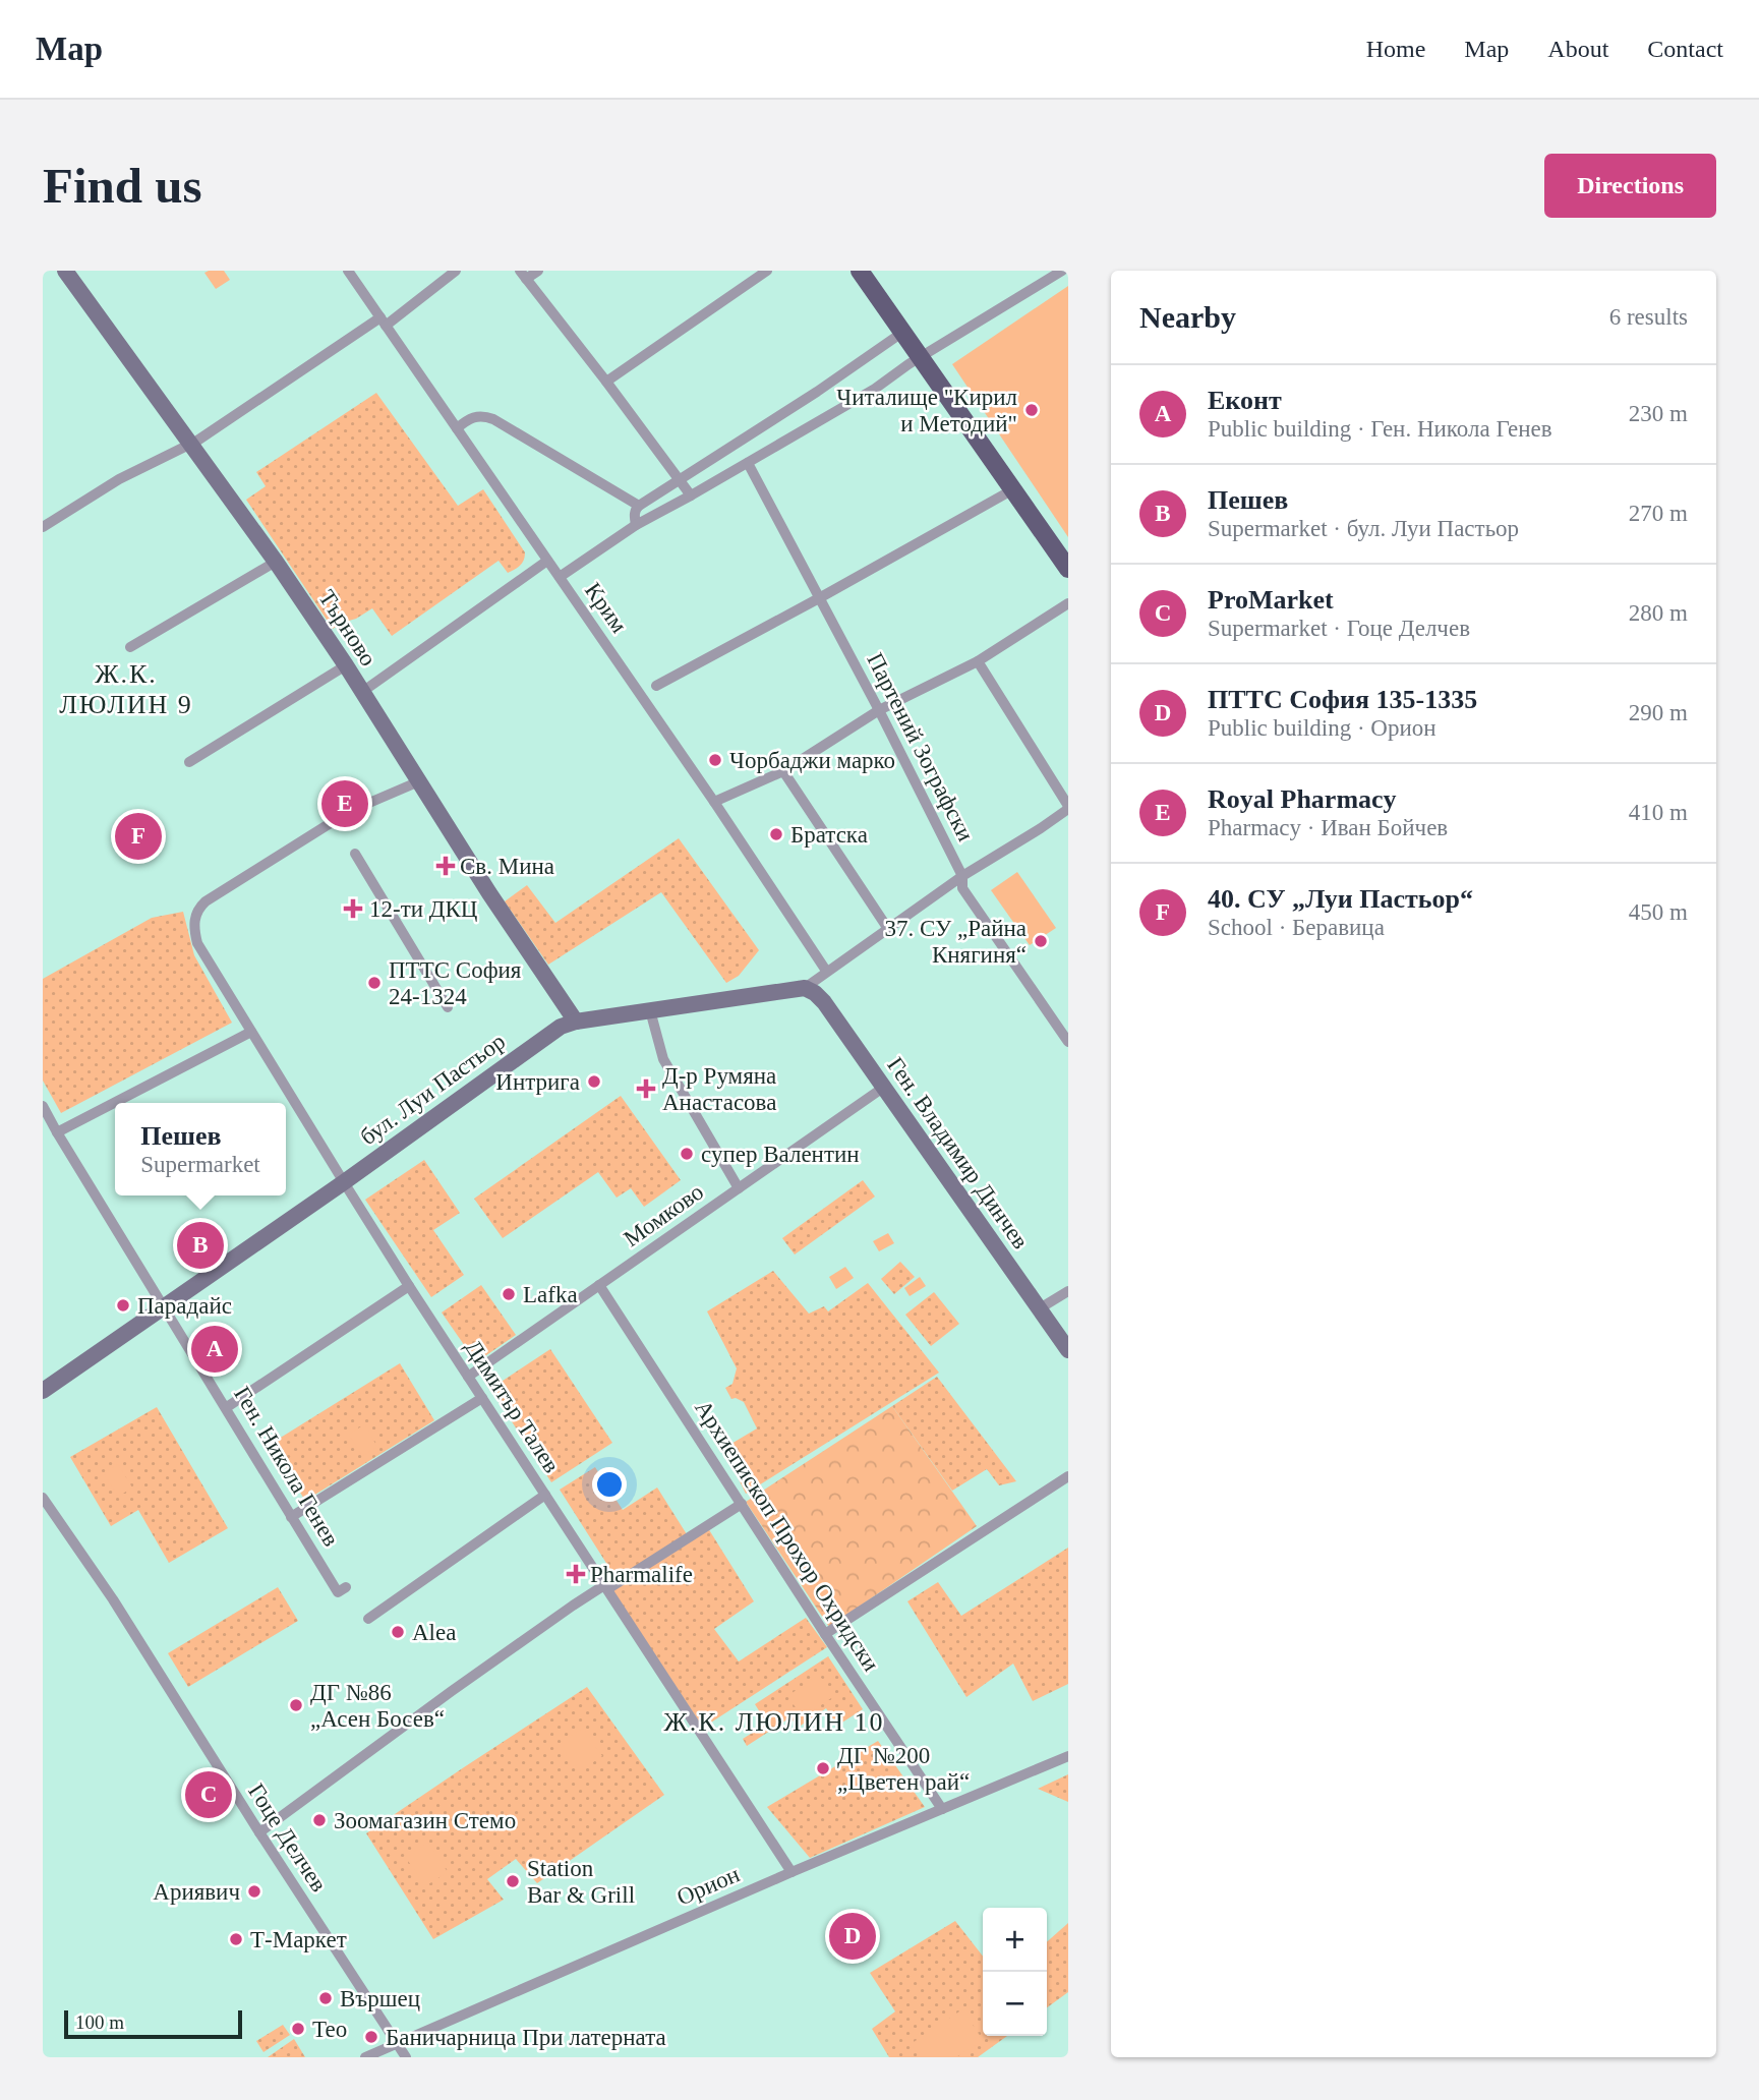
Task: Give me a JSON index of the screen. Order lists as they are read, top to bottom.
{
  "streets": {
    "street": [
      "Крим",
      "Търново",
      "Партений Зографски",
      "бул. Луи Пастьор",
      "Ген. Владимир Динчев",
      "Момково",
      "Димитър Талев",
      "Ген. Никола Генев",
      "Архиепископ Прохор Охридски",
      "Гоце Делчев",
      "Орион"
    ]
  },
  "crossings": [
    ["Търново", "бул. Луи Пастьор"],
    ["Търново", "Димитър Талев"],
    ["бул. Луи Пастьор", "Ген. Владимир Динчев"],
    ["бул. Луи Пастьор", "Димитър Талев"],
    ["бул. Луи Пастьор", "Ген. Никола Генев"],
    ["Ген. Владимир Динчев", "Момково"],
    ["Момково", "Димитър Талев"],
    ["Момково", "Архиепископ Прохор Охридски"],
    ["Димитър Талев", "Орион"],
    ["Архиепископ Прохор Охридски", "Орион"],
    ["Гоце Делчев", "Орион"]
  ],
  "districts": ["Ж.К. ЛЮЛИН 9", "Ж.К. ЛЮЛИН 10"],
  "places": {
    "other": [
      "Читалище \"Кирил и Методий\"",
      "Чорбаджи марко",
      "Братска",
      "37. СУ „Райна Княгиня“",
      "ПТТС София 24-1324",
      "Интрига",
      "супер Валентин",
      "Lafka",
      "Парадайс",
      "Alea",
      "ДГ №86 „Асен Босев“",
      "ДГ №200 „Цветен рай“",
      "Зоомагазин Стемо",
      "Station Bar & Grill",
      "Ариявич",
      "Т-Маркет",
      "Вършец",
      "Teo",
      "Баничарница При латерната"
    ],
    "health": [
      "Св. Мина",
      "12-ти ДКЦ",
      "Д-р Румяна Анастасова",
      "Pharmalife"
    ]
  },
  "scale_bar": "100 m",
  "page": {
    "header": "Map",
    "nav": [
      "Home",
      "Map",
      "About",
      "Contact"
    ],
    "buttons": "Directions",
    "title": "Find us",
    "heading": ["Nearby", "6 results"],
    "list": [
      {
        "mark": "A",
        "name": "Еконт",
        "note": "Public building · Ген. Никола Генев",
        "value": "230 m"
      },
      {
        "mark": "B",
        "name": "Пешев",
        "note": "Supermarket · бул. Луи Пастьор",
        "value": "270 m"
      },
      {
        "mark": "C",
        "name": "ProMarket",
        "note": "Supermarket · Гоце Делчев",
        "value": "280 m"
      },
      {
        "mark": "D",
        "name": "ПТТС София 135-1335",
        "note": "Public building · Орион",
        "value": "290 m"
      },
      {
        "mark": "E",
        "name": "Royal Pharmacy",
        "note": "Pharmacy · Иван Бойчев",
        "value": "410 m"
      },
      {
        "mark": "F",
        "name": "40. СУ „Луи Пастьор“",
        "note": "School · Беравица",
        "value": "450 m"
      }
    ],
    "pins": [
      "E",
      "F",
      "B",
      "A",
      "C",
      "D"
    ],
    "popup": ["Пешев", "Supermarket"],
    "map_buttons": ["+", "−"],
    "scale": "100 m"
  }
}
